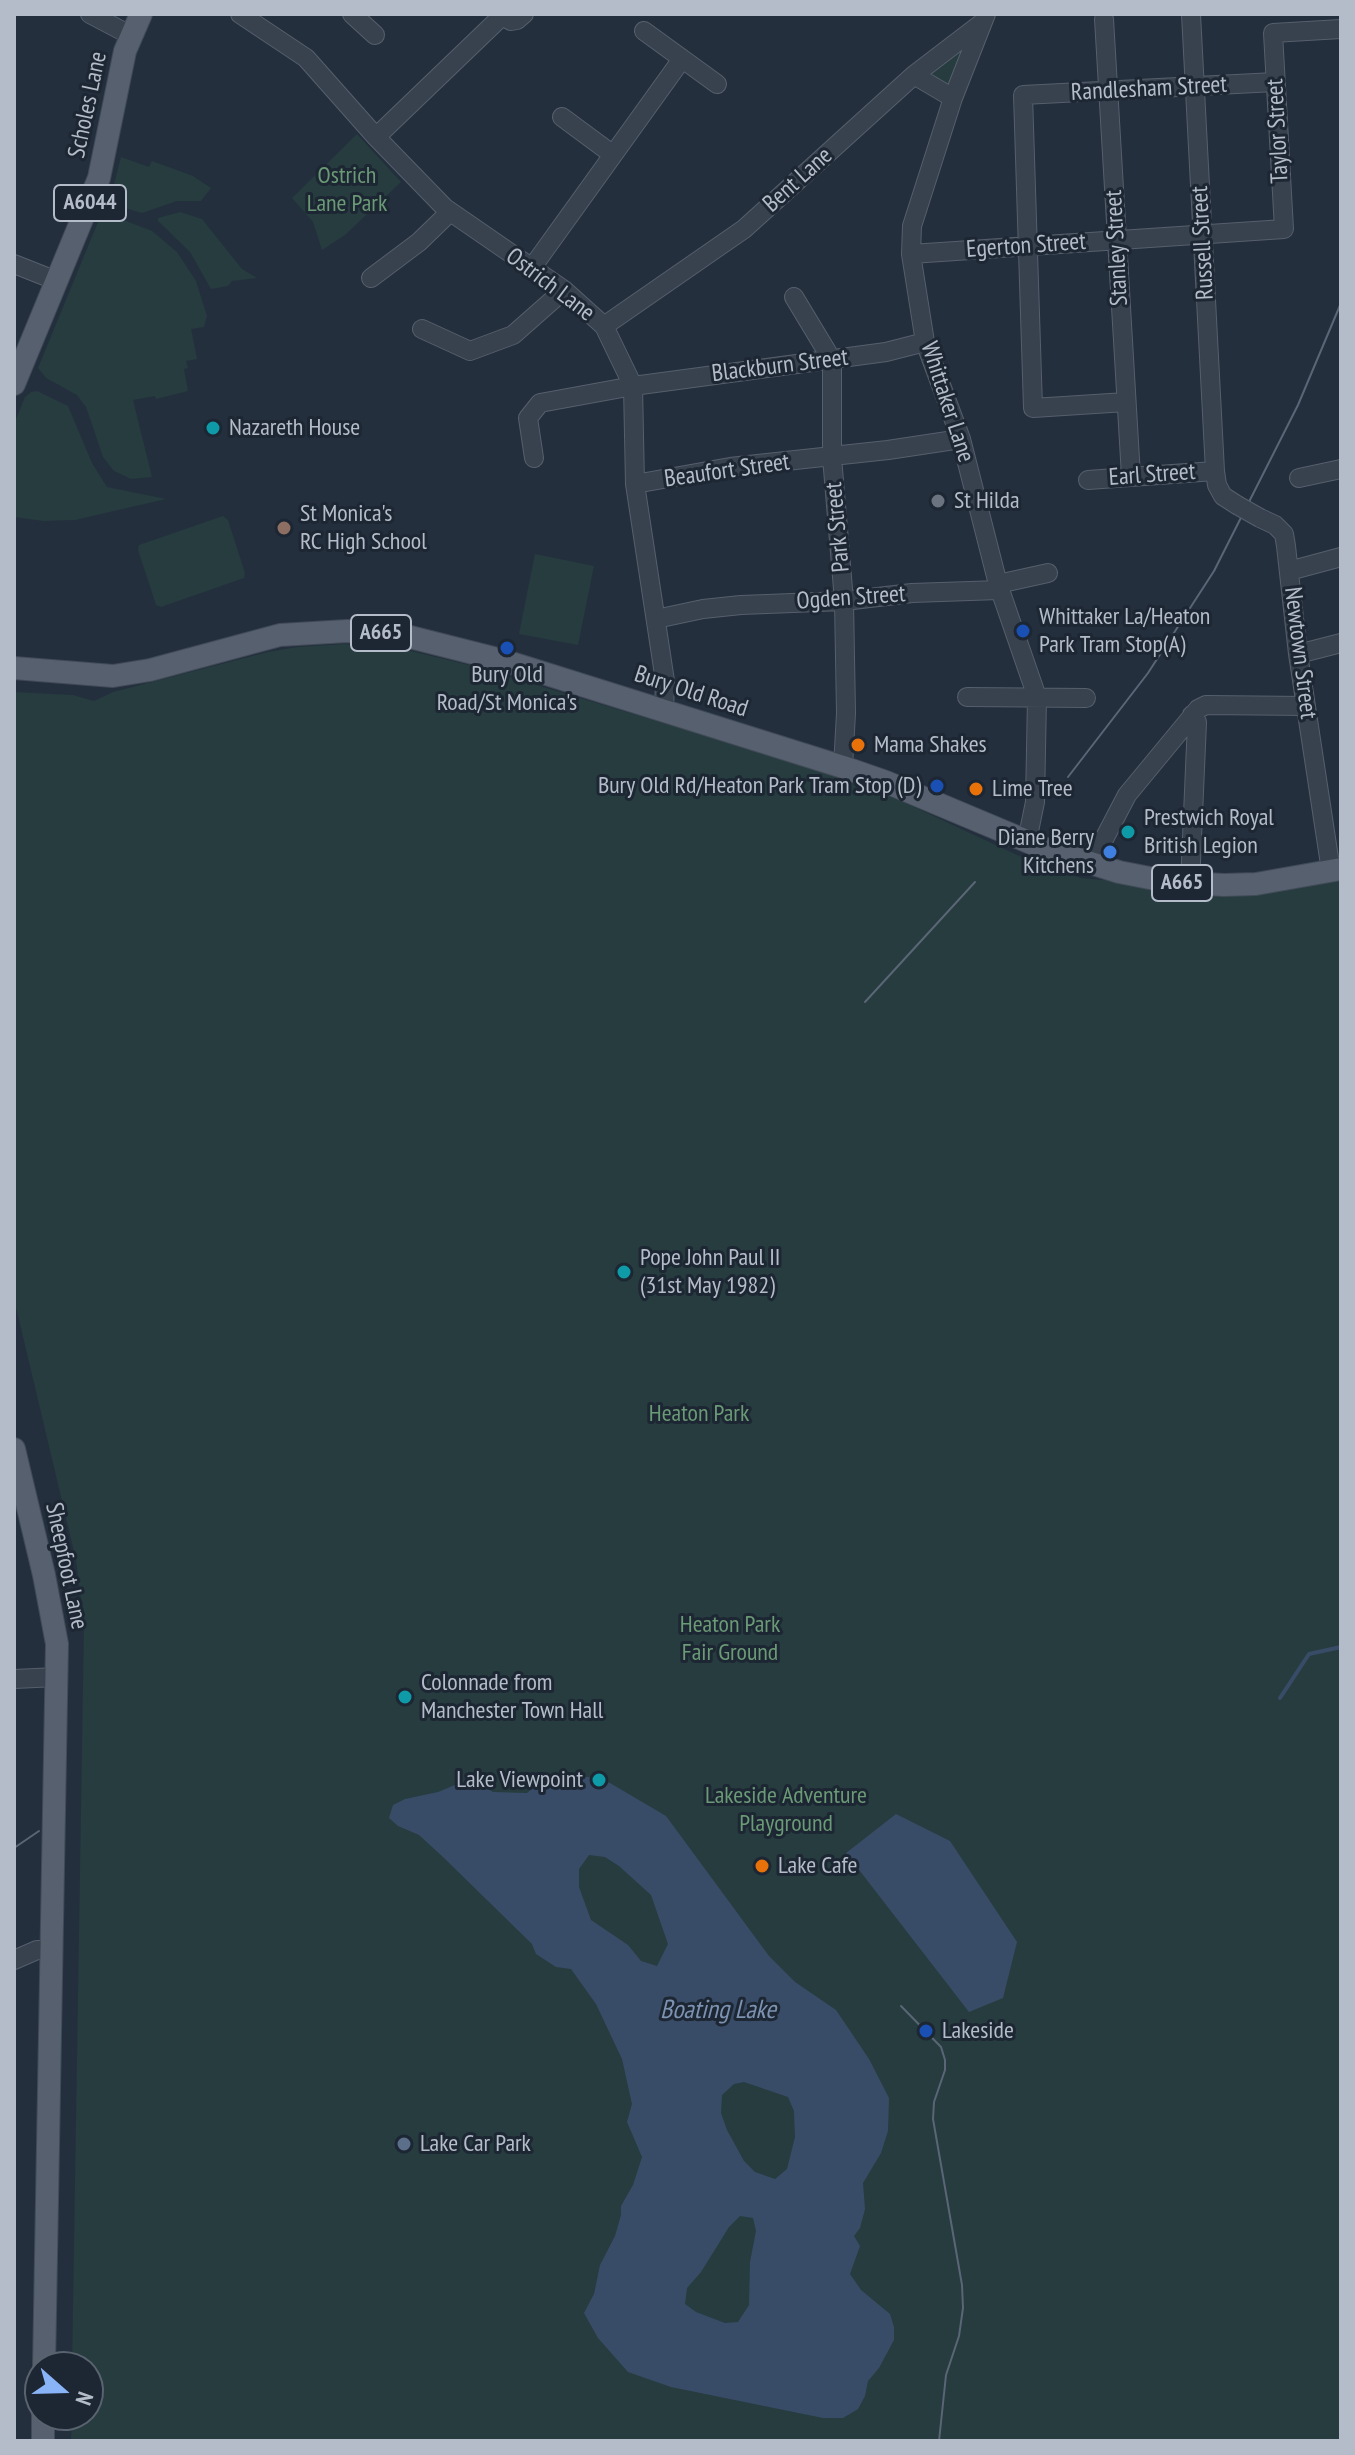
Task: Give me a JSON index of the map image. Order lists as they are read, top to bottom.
{
  "streets": {
    "main road": [
      "Scholes Lane",
      "A6044",
      "A665",
      "Bury Old Road",
      "Sheepfoot Lane"
    ],
    "street": [
      "Randlesham Street",
      "Taylor Street",
      "Bent Lane",
      "Russell Street",
      "Egerton Street",
      "Stanley Street",
      "Ostrich Lane",
      "Blackburn Street",
      "Whittaker Lane",
      "Beaufort Street",
      "Earl Street",
      "Park Street",
      "Ogden Street",
      "Newtown Street"
    ]
  },
  "crossings": [
    ["Randlesham Street", "Taylor Street"],
    ["Randlesham Street", "Russell Street"],
    ["Randlesham Street", "Egerton Street"],
    ["Randlesham Street", "Stanley Street"],
    ["Taylor Street", "Egerton Street"],
    ["Bent Lane", "Ostrich Lane"],
    ["Bent Lane", "Whittaker Lane"],
    ["Russell Street", "Egerton Street"],
    ["Russell Street", "Earl Street"],
    ["Russell Street", "Newtown Street"],
    ["Egerton Street", "Stanley Street"],
    ["Egerton Street", "Whittaker Lane"],
    ["Stanley Street", "Earl Street"],
    ["Ostrich Lane", "Blackburn Street"],
    ["Ostrich Lane", "Beaufort Street"],
    ["Ostrich Lane", "Ogden Street"],
    ["Ostrich Lane", "Bury Old Road"],
    ["Blackburn Street", "Whittaker Lane"],
    ["Blackburn Street", "Park Street"],
    ["Whittaker Lane", "Beaufort Street"],
    ["Whittaker Lane", "Ogden Street"],
    ["Whittaker Lane", "Bury Old Road"],
    ["Beaufort Street", "Park Street"],
    ["Earl Street", "Newtown Street"],
    ["Park Street", "Ogden Street"],
    ["Park Street", "Bury Old Road"],
    ["Newtown Street", "Bury Old Road"]
  ],
  "water": ["Boating Lake"],
  "parks": [
    "Ostrich Lane Park",
    "Heaton Park",
    "Heaton Park Fair Ground",
    "Lakeside Adventure Playground"
  ],
  "places": [
    "Nazareth House",
    "St Hilda",
    "St Monica's RC High School",
    "Whittaker La/Heaton Park Tram Stop(A)",
    "Bury Old Road/St Monica's",
    "Mama Shakes",
    "Bury Old Rd/Heaton Park Tram Stop (D)",
    "Lime Tree",
    "Prestwich Royal British Legion",
    "Diane Berry Kitchens",
    "Pope John Paul II (31st May 1982)",
    "Colonnade from Manchester Town Hall",
    "Lake Viewpoint",
    "Lake Cafe",
    "Lakeside",
    "Lake Car Park"
  ],
  "north": "right"
}
